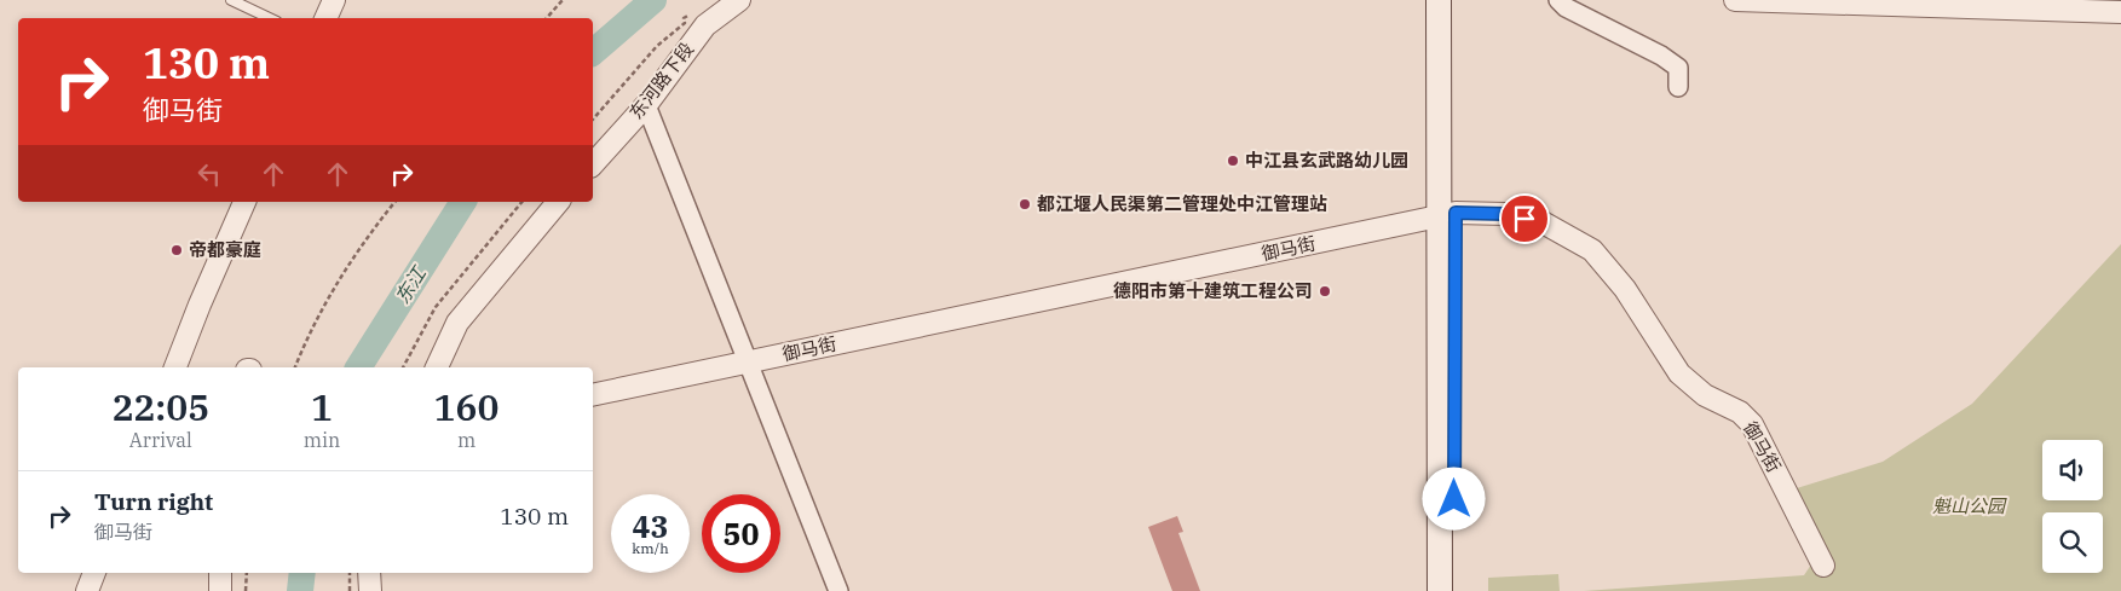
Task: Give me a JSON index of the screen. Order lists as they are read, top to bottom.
{
  "streets": {
    "street": ["东河路下段", "御马街"]
  },
  "water": ["东江"],
  "parks": ["魁山公园"],
  "places": [
    "中江县玄武路幼儿园",
    "都江堰人民渠第二管理处中江管理站",
    "帝都豪庭",
    "德阳市第十建筑工程公司"
  ],
  "page": {
    "turn": ["130 m", "御马街"],
    "eta": [
      "22:05",
      "Arrival",
      "1",
      "min",
      "160",
      "m"
    ],
    "list": [
      {
        "name": "Turn right",
        "note": "御马街",
        "value": "130 m"
      }
    ],
    "speed": "43 km/h",
    "limit": "50"
  }
}
